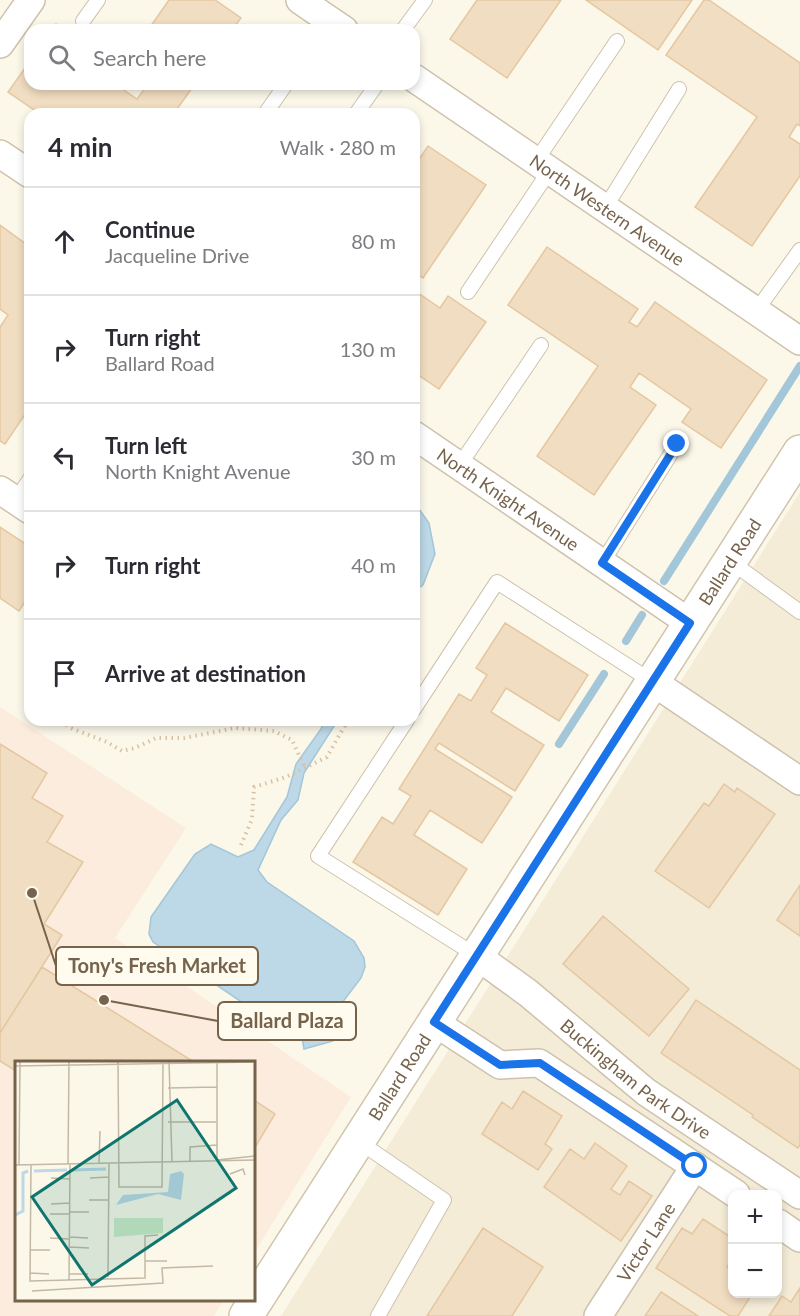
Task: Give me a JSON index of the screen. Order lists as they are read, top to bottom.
{
  "streets": {
    "street": [
      "North Western Avenue",
      "North Knight Avenue",
      "Ballard Road",
      "Buckingham Park Drive",
      "Victor Lane"
    ]
  },
  "crossings": [
    ["North Knight Avenue", "Ballard Road"],
    ["Ballard Road", "Buckingham Park Drive"]
  ],
  "places": ["Tony's Fresh Market", "Ballard Plaza"],
  "page": {
    "search": "Search here",
    "heading": ["4 min", "Walk · 280 m"],
    "list": [
      ["Continue", "Jacqueline Drive", "80 m"],
      ["Turn right", "Ballard Road", "130 m"],
      ["Turn left", "North Knight Avenue", "30 m"],
      ["Turn right", "40 m"],
      "Arrive at destination"
    ],
    "map_buttons": ["+", "−"]
  }
}
